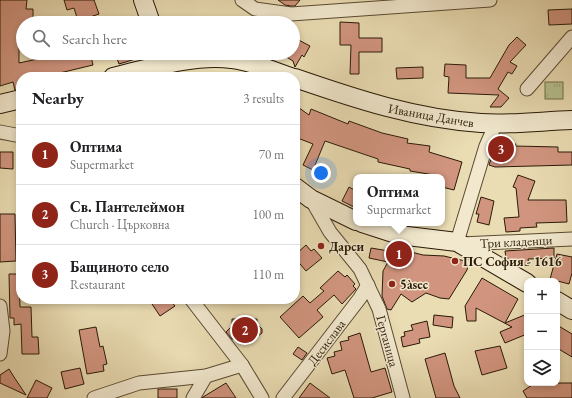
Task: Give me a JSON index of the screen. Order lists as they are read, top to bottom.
{
  "streets": {
    "main road": ["Иваница Данчев"],
    "street": ["Три кладенци", "Герганица", "Десислава"]
  },
  "crossings": [
    ["Герганица", "Десислава"]
  ],
  "places": ["Дарси", "ПС София - 1616", "5àsec"],
  "page": {
    "search": "Search here",
    "heading": ["Nearby", "3 results"],
    "list": [
      {
        "mark": "1",
        "name": "Оптима",
        "note": "Supermarket",
        "value": "70 m"
      },
      {
        "mark": "2",
        "name": "Св. Пантелеймон",
        "note": "Church · Църковна",
        "value": "100 m"
      },
      {
        "mark": "3",
        "name": "Бащиното село",
        "note": "Restaurant",
        "value": "110 m"
      }
    ],
    "pins": ["3", "1", "2"],
    "popup": ["Оптима", "Supermarket"],
    "map_buttons": ["+", "−"]
  }
}
